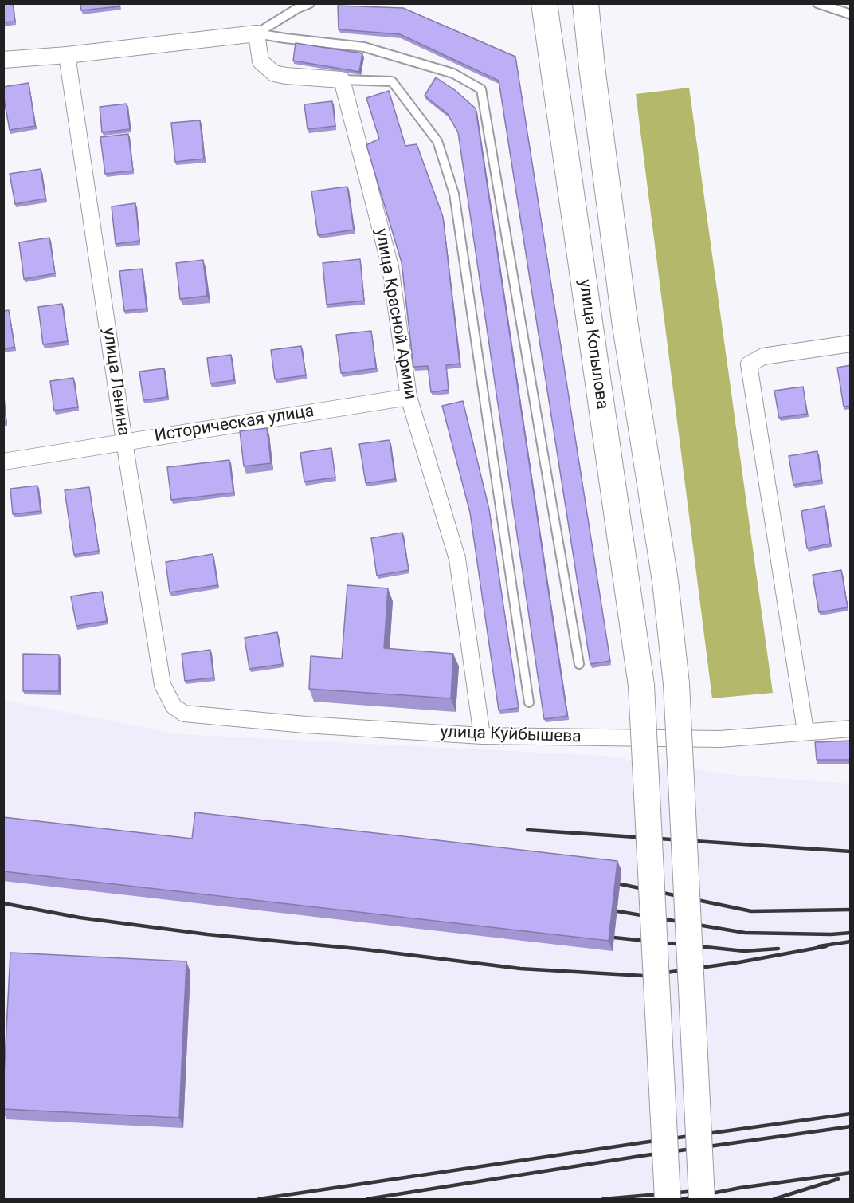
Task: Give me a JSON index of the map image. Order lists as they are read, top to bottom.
{
  "streets": {
    "main road": ["улица Копылова"],
    "street": [
      "улица Красной Армии",
      "улица Ленина",
      "Историческая улица",
      "улица Куйбышева"
    ]
  },
  "crossings": [
    ["улица Красной Армии", "Историческая улица"],
    ["улица Красной Армии", "улица Куйбышева"],
    ["улица Ленина", "Историческая улица"],
    ["улица Ленина", "улица Куйбышева"]
  ]
}
